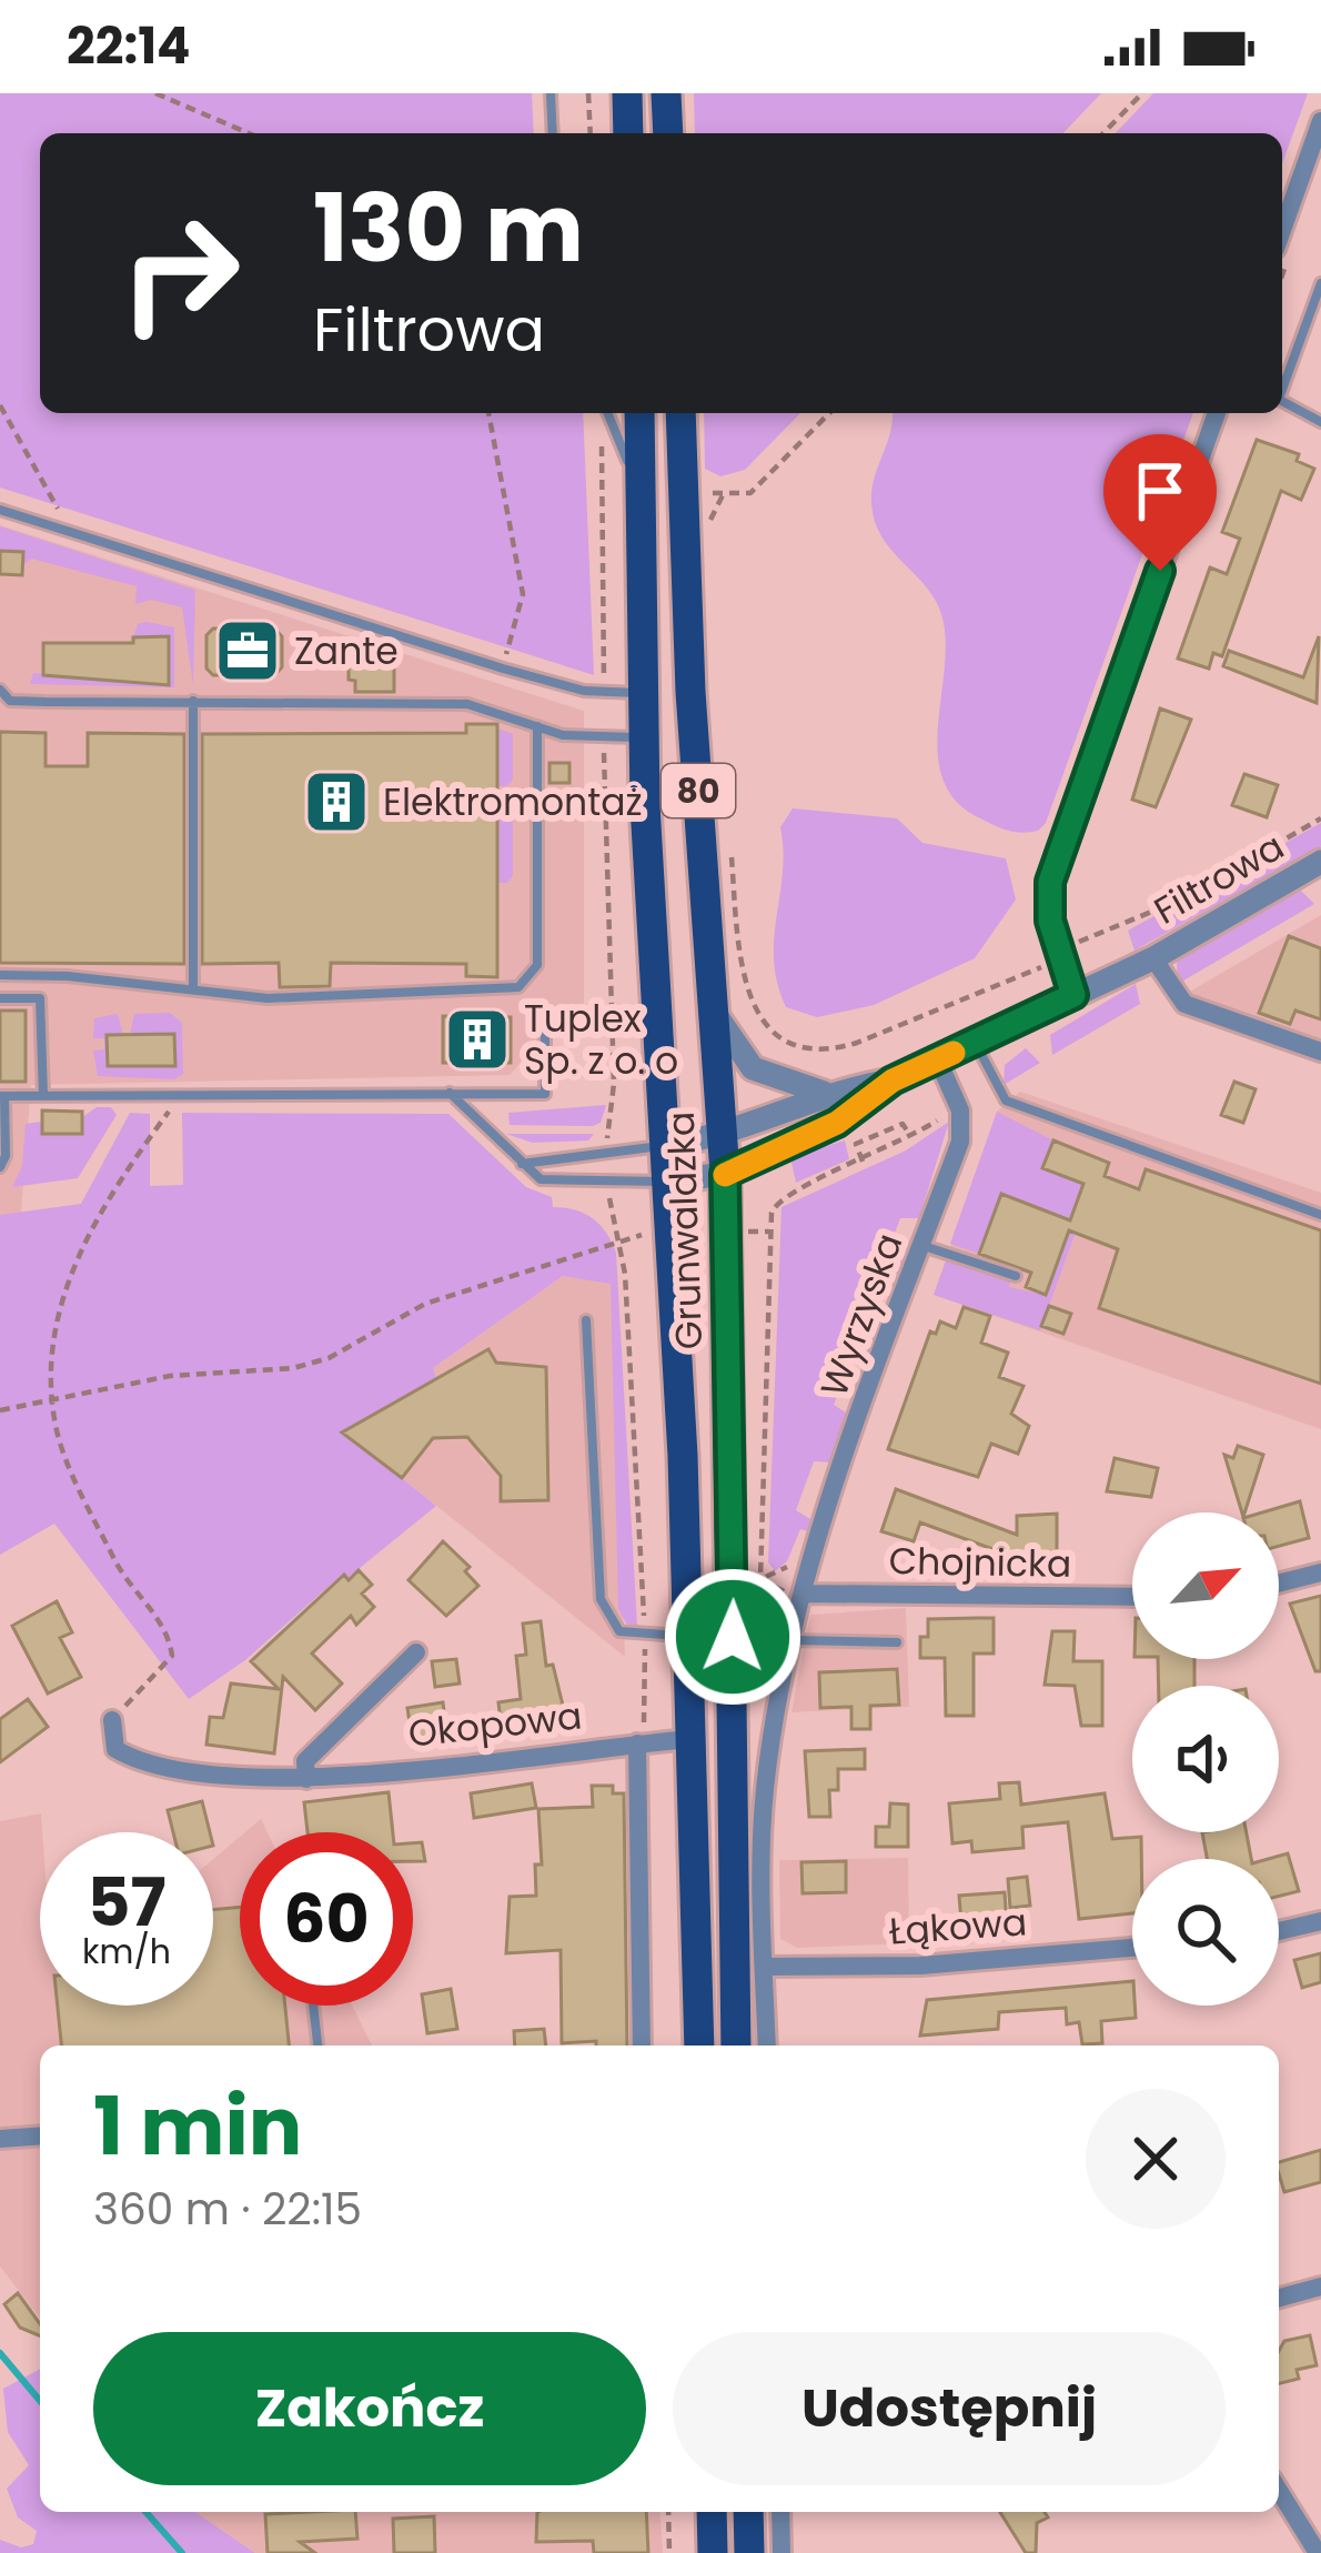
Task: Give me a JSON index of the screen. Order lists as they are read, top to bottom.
{
  "streets": {
    "main road": ["80", "Grunwaldzka"],
    "street": [
      "Filtrowa",
      "Wyrzyska",
      "Chojnicka",
      "Okopowa",
      "Łąkowa"
    ]
  },
  "crossings": [
    ["Filtrowa", "Grunwaldzka"],
    ["Filtrowa", "Wyrzyska"],
    ["Grunwaldzka", "Okopowa"],
    ["Wyrzyska", "Chojnicka"],
    ["Wyrzyska", "Łąkowa"]
  ],
  "places": {
    "office": ["Zante"],
    "building": ["Elektromontaż", "Tuplex Sp. z o. o"]
  },
  "north": "top right",
  "page": {
    "status": "22:14",
    "turn": ["130 m", "Filtrowa"],
    "speed": "57 km/h",
    "limit": "60",
    "heading": ["1 min", "360 m · 22:15"],
    "buttons": ["Zakończ", "Udostępnij"]
  }
}
